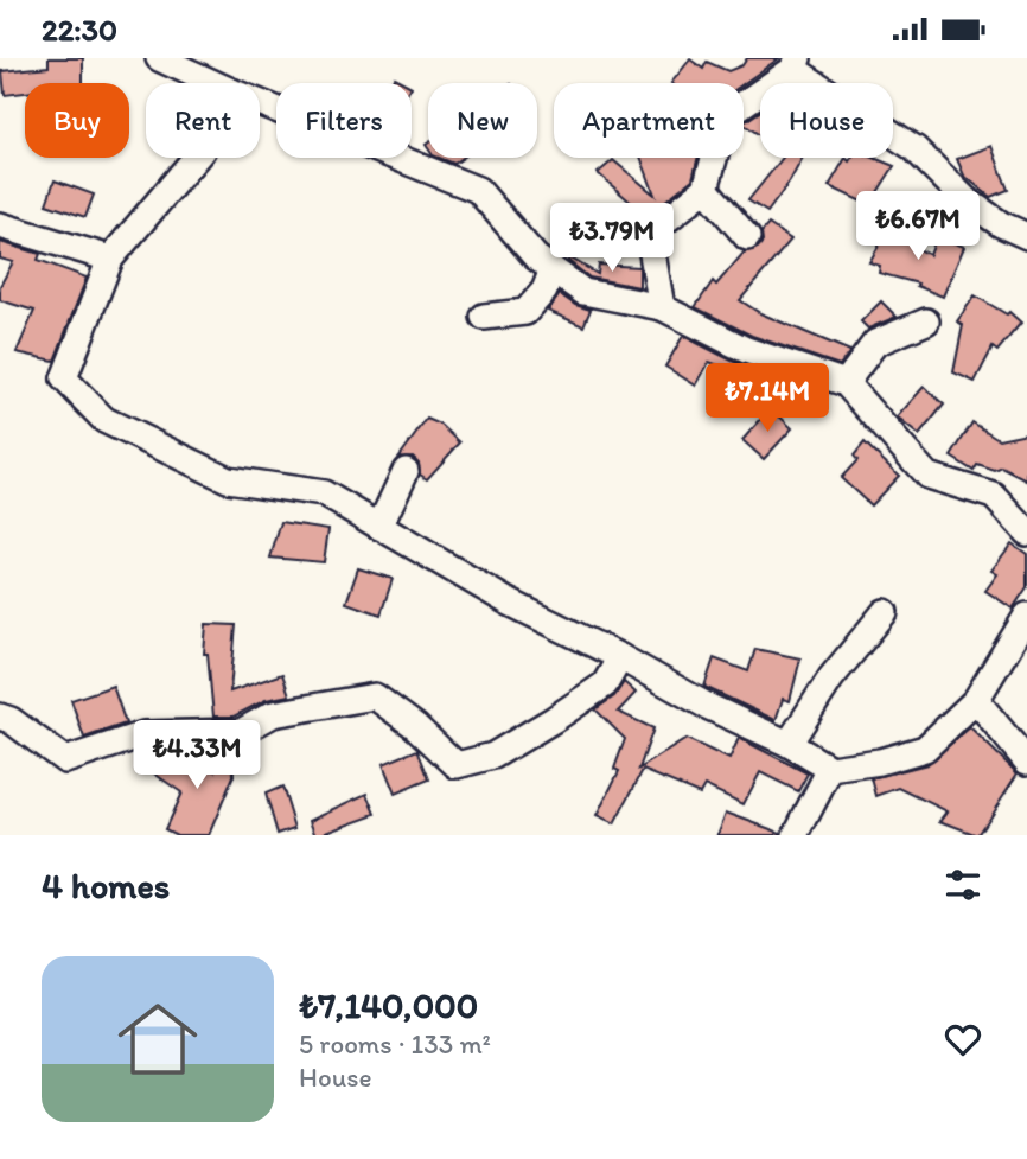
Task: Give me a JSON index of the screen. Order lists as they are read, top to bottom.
{
  "page": {
    "status": "22:30",
    "chip": [
      "Buy",
      "Rent",
      "Filters",
      "New",
      "Apartment",
      "House"
    ],
    "price": [
      "₺6.67M",
      "₺3.79M",
      "₺7.14M",
      "₺4.33M"
    ],
    "heading": "4 homes",
    "list": [
      {
        "name": "₺7,140,000",
        "note": "5 rooms · 133 m² · House"
      }
    ]
  }
}
